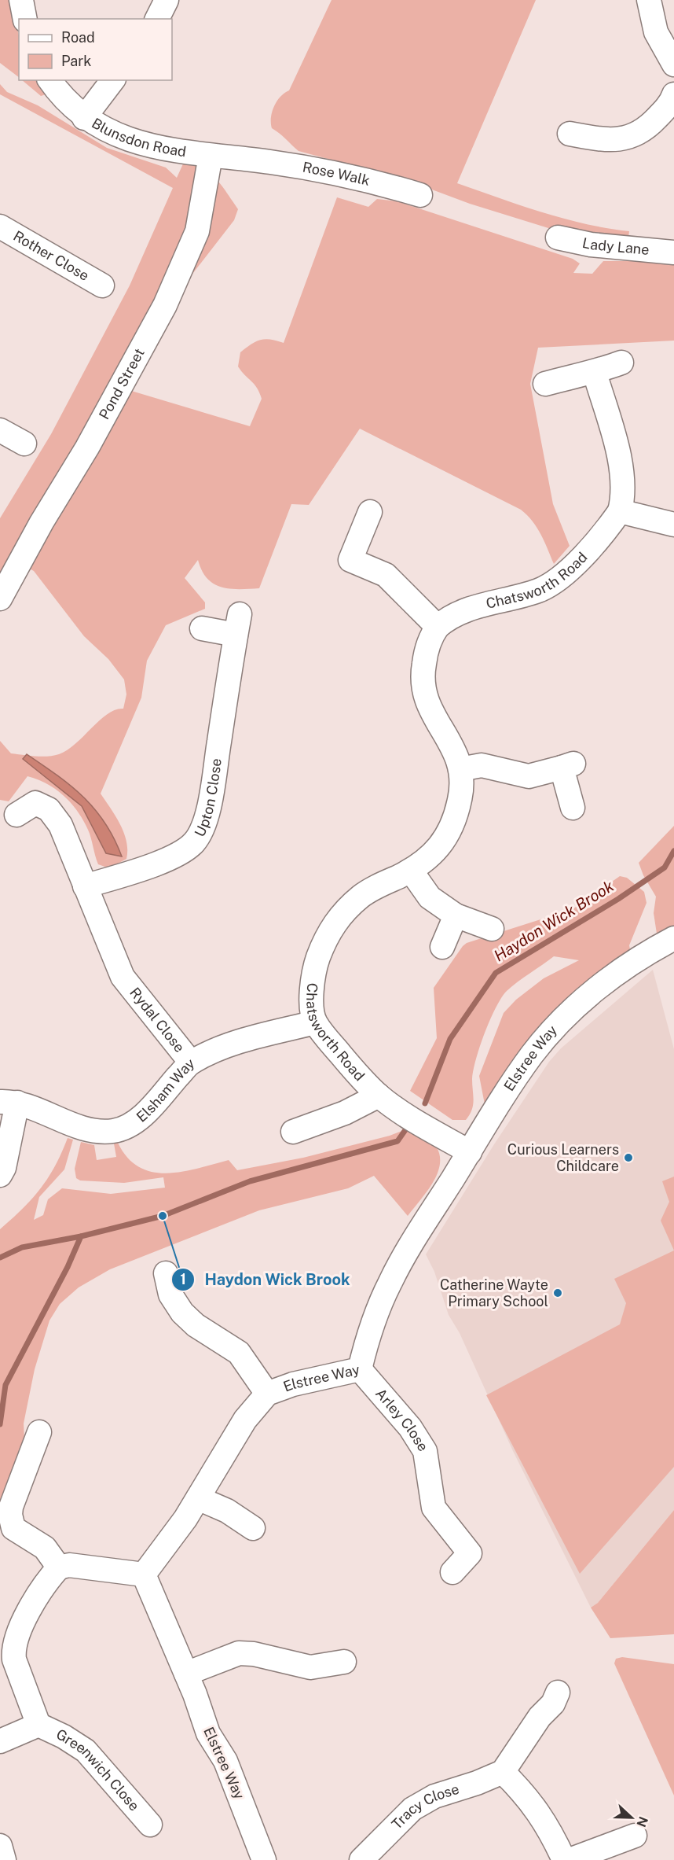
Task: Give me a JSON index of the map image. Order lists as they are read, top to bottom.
{
  "streets": {
    "street": [
      "Blunsdon Road",
      "Rose Walk",
      "Lady Lane",
      "Rother Close",
      "Pond Street",
      "Chatsworth Road",
      "Upton Close",
      "Rydal Close",
      "Elstree Way",
      "Elsham Way",
      "Arley Close",
      "Greenwich Close",
      "Tracy Close"
    ]
  },
  "crossings": [
    ["Blunsdon Road", "Rose Walk"],
    ["Blunsdon Road", "Pond Street"],
    ["Chatsworth Road", "Elstree Way"],
    ["Chatsworth Road", "Elsham Way"],
    ["Upton Close", "Rydal Close"],
    ["Rydal Close", "Elsham Way"],
    ["Elstree Way", "Arley Close"]
  ],
  "water": ["Haydon Wick Brook"],
  "places": ["Curious Learners Childcare", "Haydon Wick Brook", "Catherine Wayte Primary School"],
  "legend": ["Road", "Park"],
  "north": "right"
}
